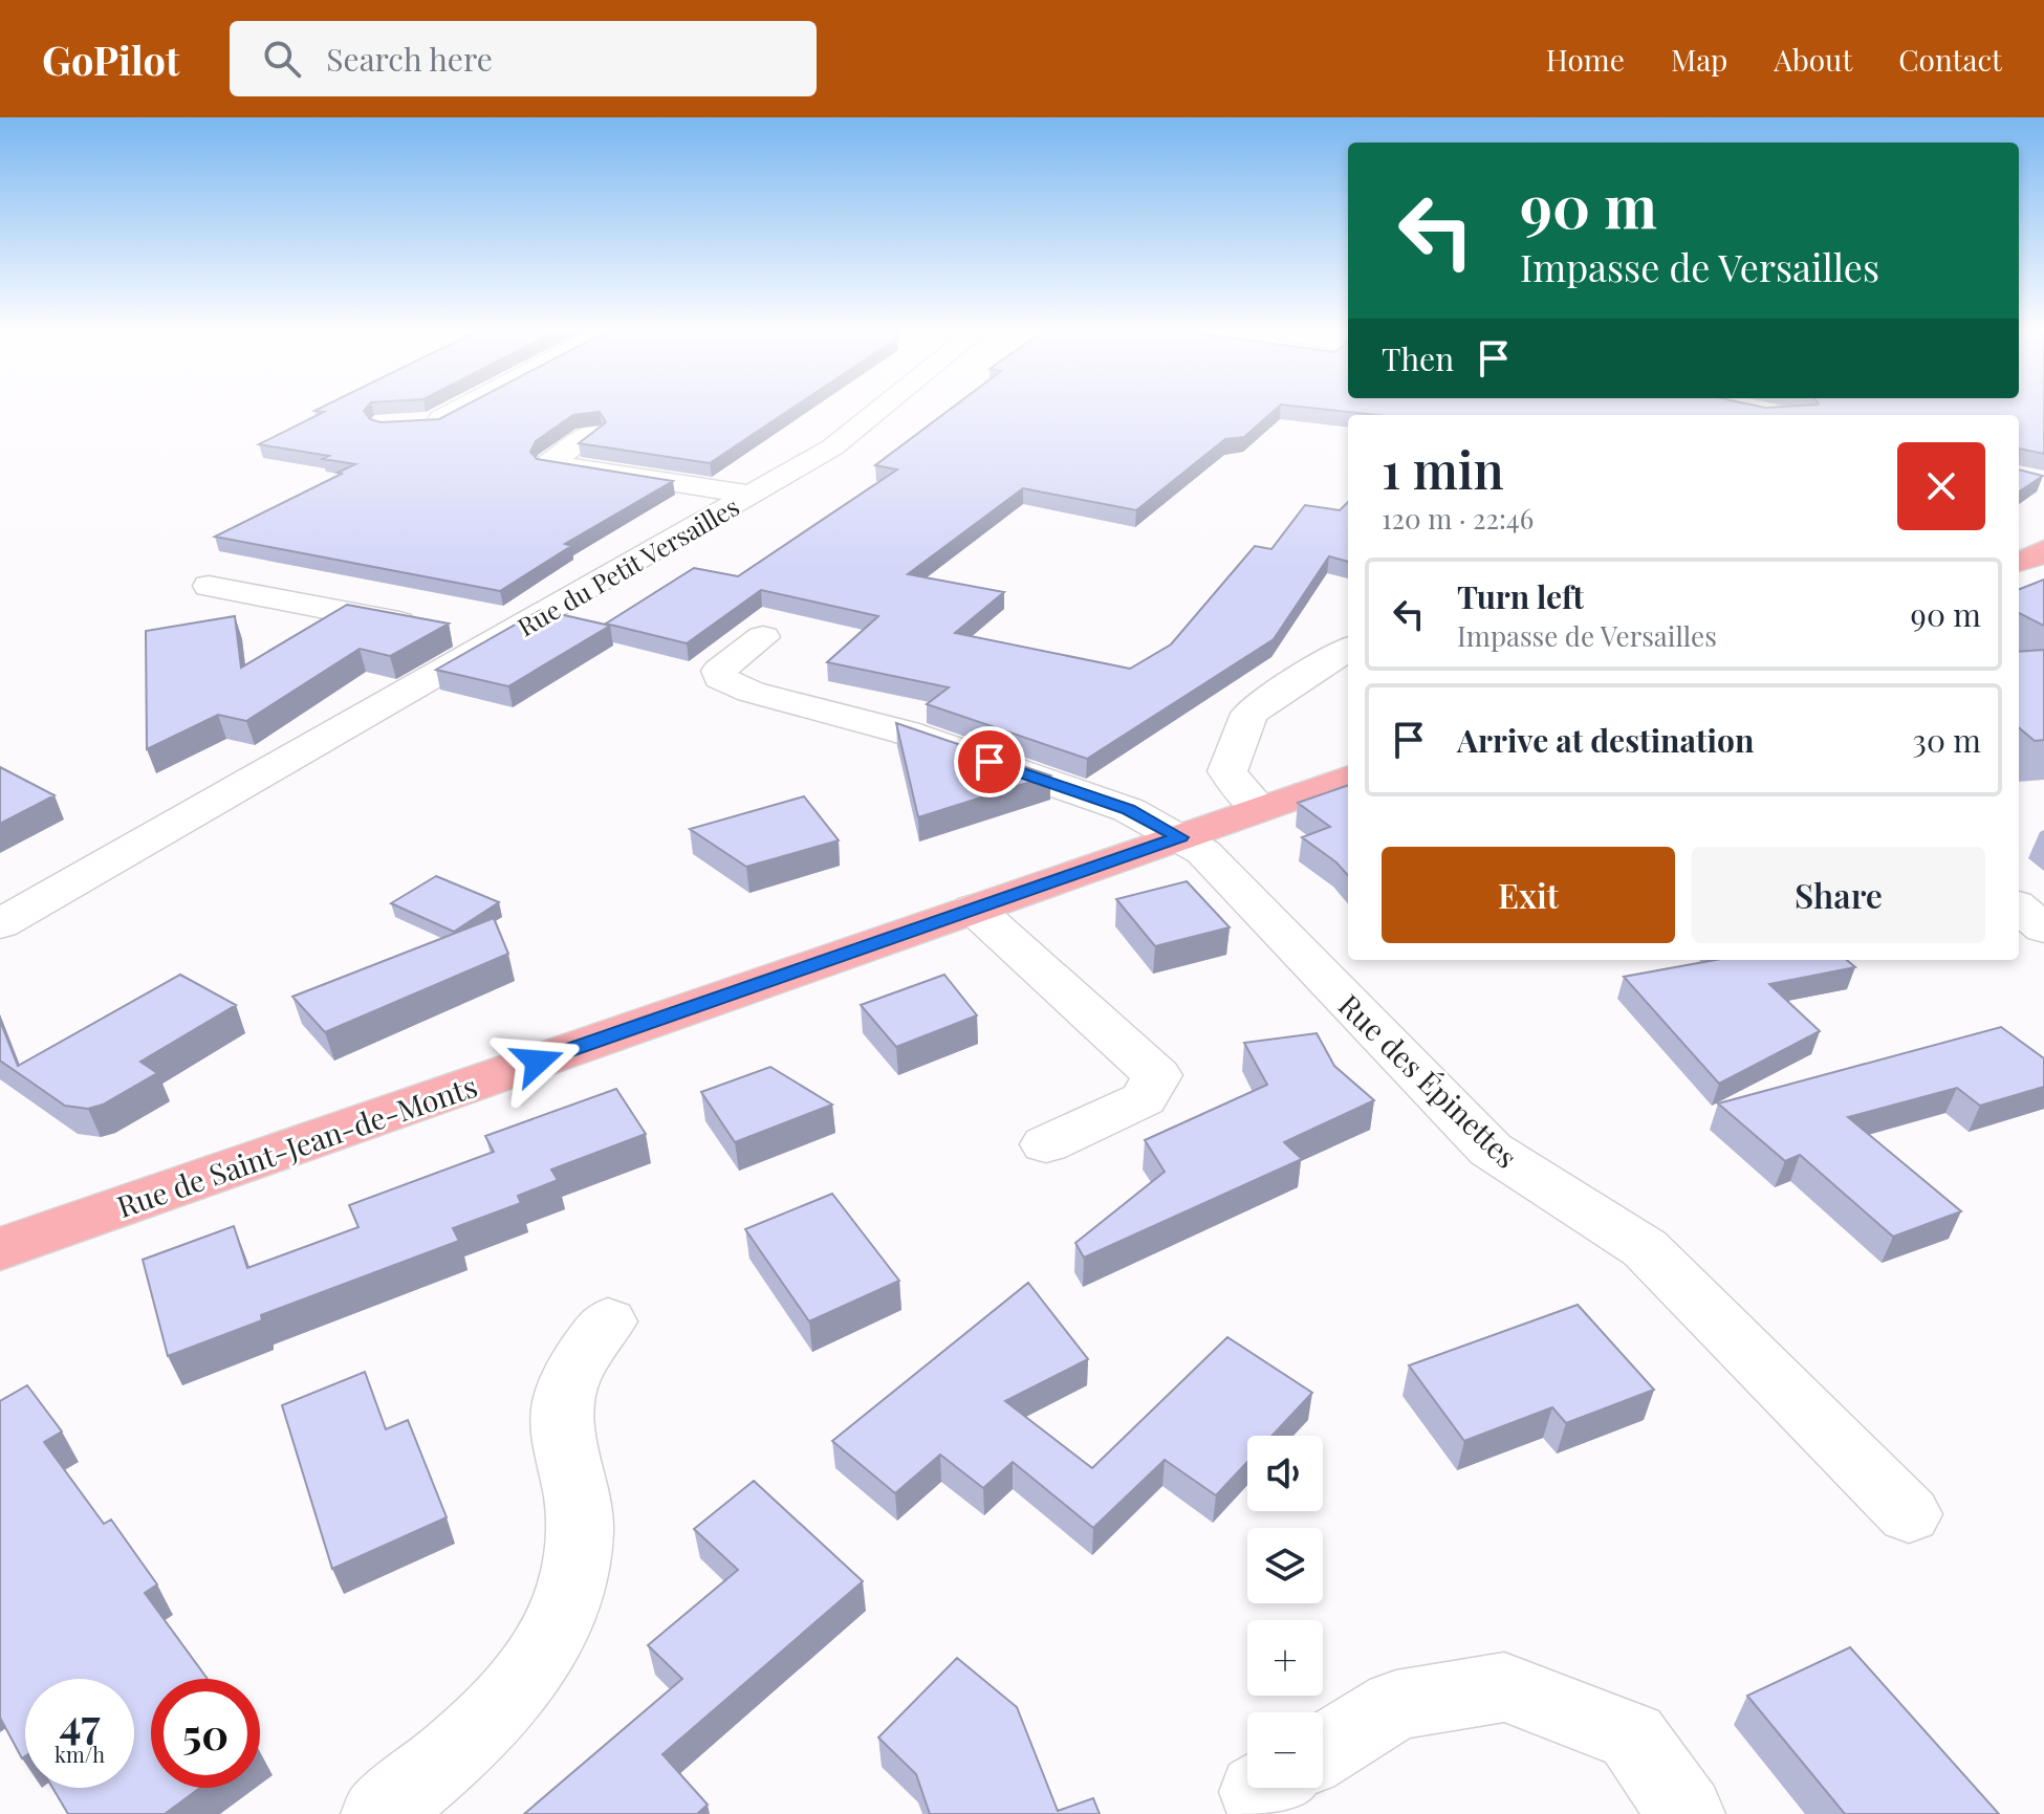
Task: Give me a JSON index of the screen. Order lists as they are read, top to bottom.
{
  "streets": {
    "main road": ["Rue de Saint-Jean-de-Monts"],
    "street": ["Rue du Petit Versailles", "Rue des Épinettes"]
  },
  "crossings": [
    ["Rue des Épinettes", "Rue de Saint-Jean-de-Monts"]
  ],
  "page": {
    "header": "GoPilot",
    "search": "Search here",
    "nav": [
      "Home",
      "Map",
      "About",
      "Contact"
    ],
    "turn": ["90 m", "Impasse de Versailles"],
    "then": "Then",
    "heading": ["1 min", "120 m · 22:46"],
    "list": [
      {
        "name": "Turn left",
        "note": "Impasse de Versailles",
        "value": "90 m"
      },
      {
        "name": "Arrive at destination",
        "value": "30 m"
      }
    ],
    "buttons": ["Exit", "Share"],
    "map_buttons": ["+", "−"],
    "speed": "47 km/h",
    "limit": "50"
  }
}
